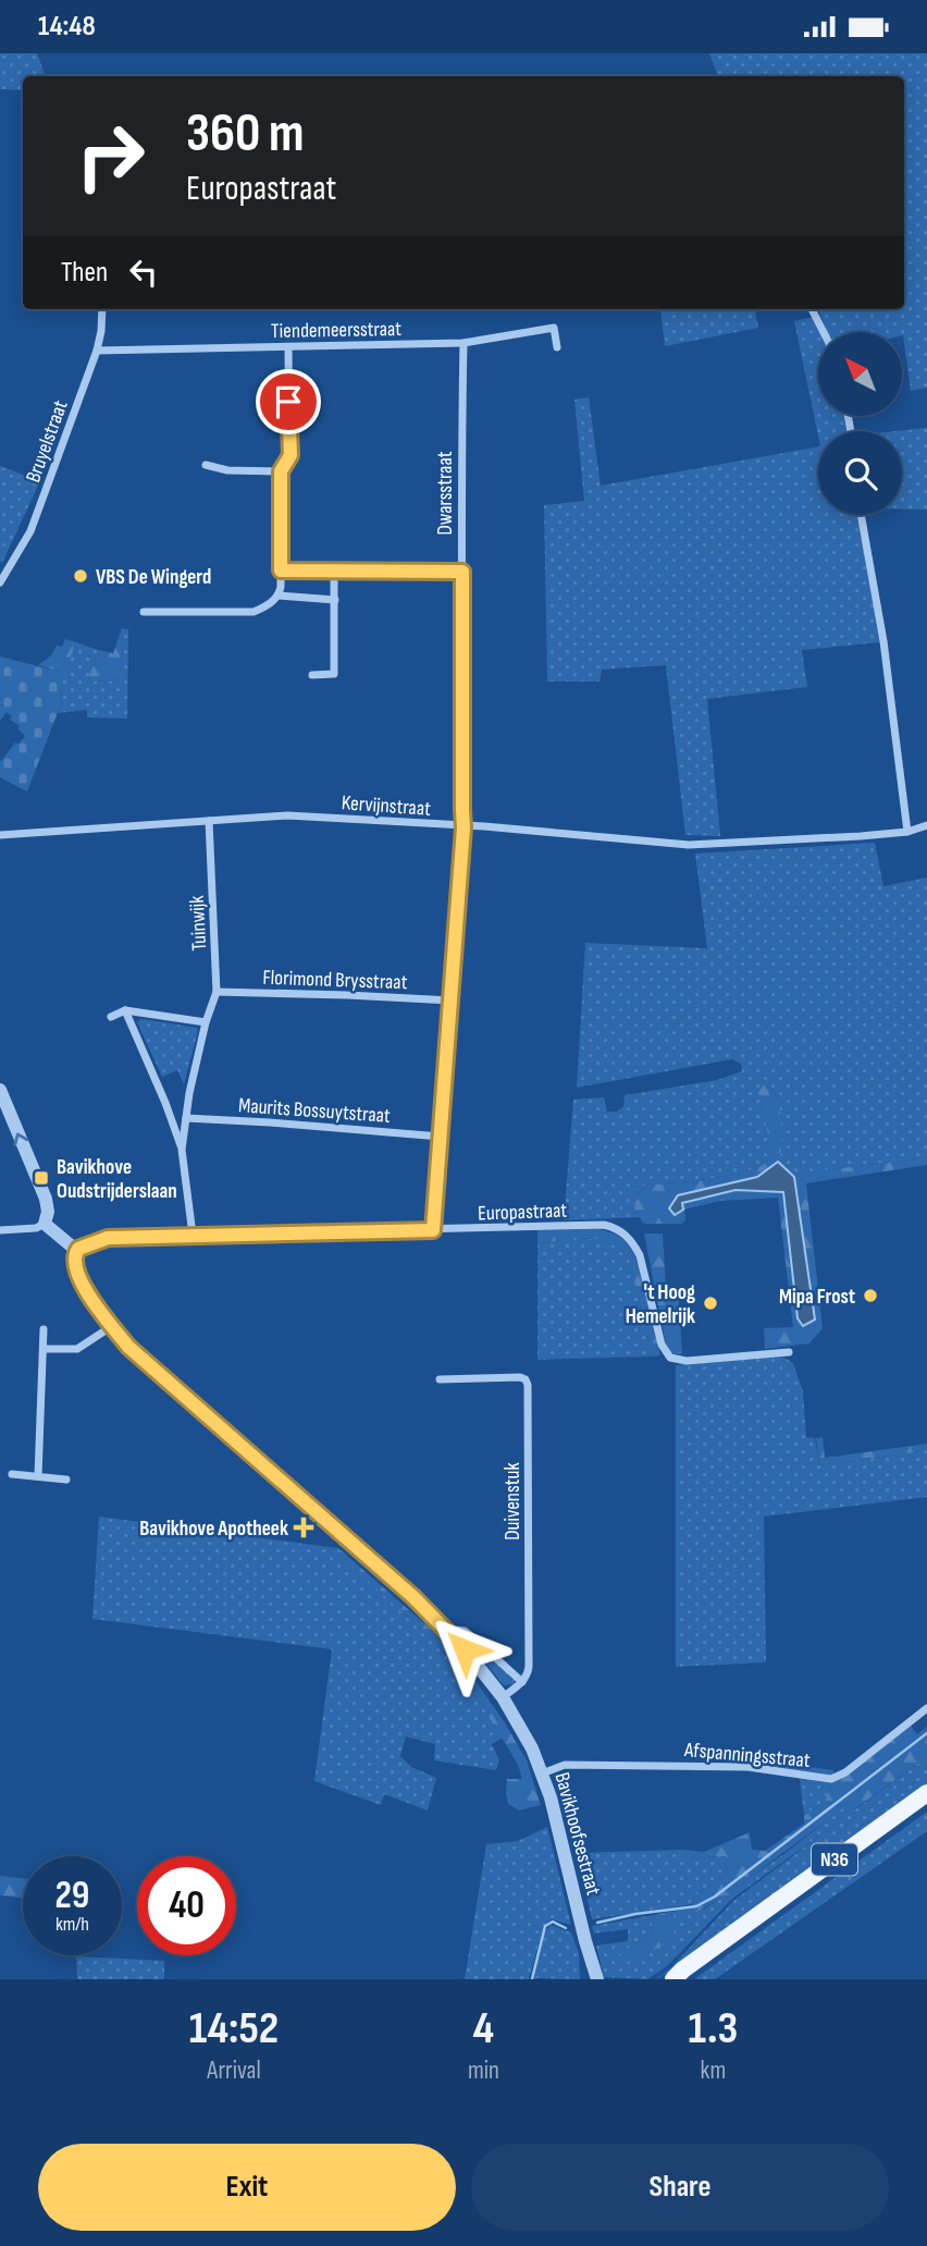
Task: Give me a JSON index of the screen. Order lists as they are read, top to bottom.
{
  "streets": {
    "main road": ["N36"],
    "street": [
      "Tiendemeersstraat",
      "Bruyelstraat",
      "Dwarsstraat",
      "Kervijnstraat",
      "Tuinwijk",
      "Florimond Brysstraat",
      "Maurits Bossuytstraat",
      "Europastraat",
      "Duivenstuk",
      "Afspanningsstraat",
      "Bavikhoofsestraat"
    ]
  },
  "crossings": [
    ["Tiendemeersstraat", "Bruyelstraat"],
    ["Tiendemeersstraat", "Dwarsstraat"],
    ["Dwarsstraat", "Kervijnstraat"],
    ["Dwarsstraat", "Florimond Brysstraat"],
    ["Dwarsstraat", "Maurits Bossuytstraat"],
    ["Dwarsstraat", "Europastraat"],
    ["Kervijnstraat", "Tuinwijk"],
    ["Tuinwijk", "Florimond Brysstraat"],
    ["Tuinwijk", "Maurits Bossuytstraat"],
    ["Tuinwijk", "Europastraat"],
    ["Europastraat", "Bavikhoofsestraat"],
    ["Duivenstuk", "Bavikhoofsestraat"],
    ["Afspanningsstraat", "Bavikhoofsestraat"]
  ],
  "places": {
    "other": ["VBS De Wingerd", "Mipa Frost", "'t Hoog Hemelrijk"],
    "transit": ["Bavikhove Oudstrijderslaan"],
    "health": ["Bavikhove Apotheek"]
  },
  "north": "top left",
  "page": {
    "status": "14:48",
    "turn": ["360 m", "Europastraat"],
    "then": "Then",
    "speed": "29 km/h",
    "limit": "40",
    "eta": [
      "14:52",
      "Arrival",
      "4",
      "min",
      "1.3",
      "km"
    ],
    "buttons": ["Exit", "Share"]
  }
}
